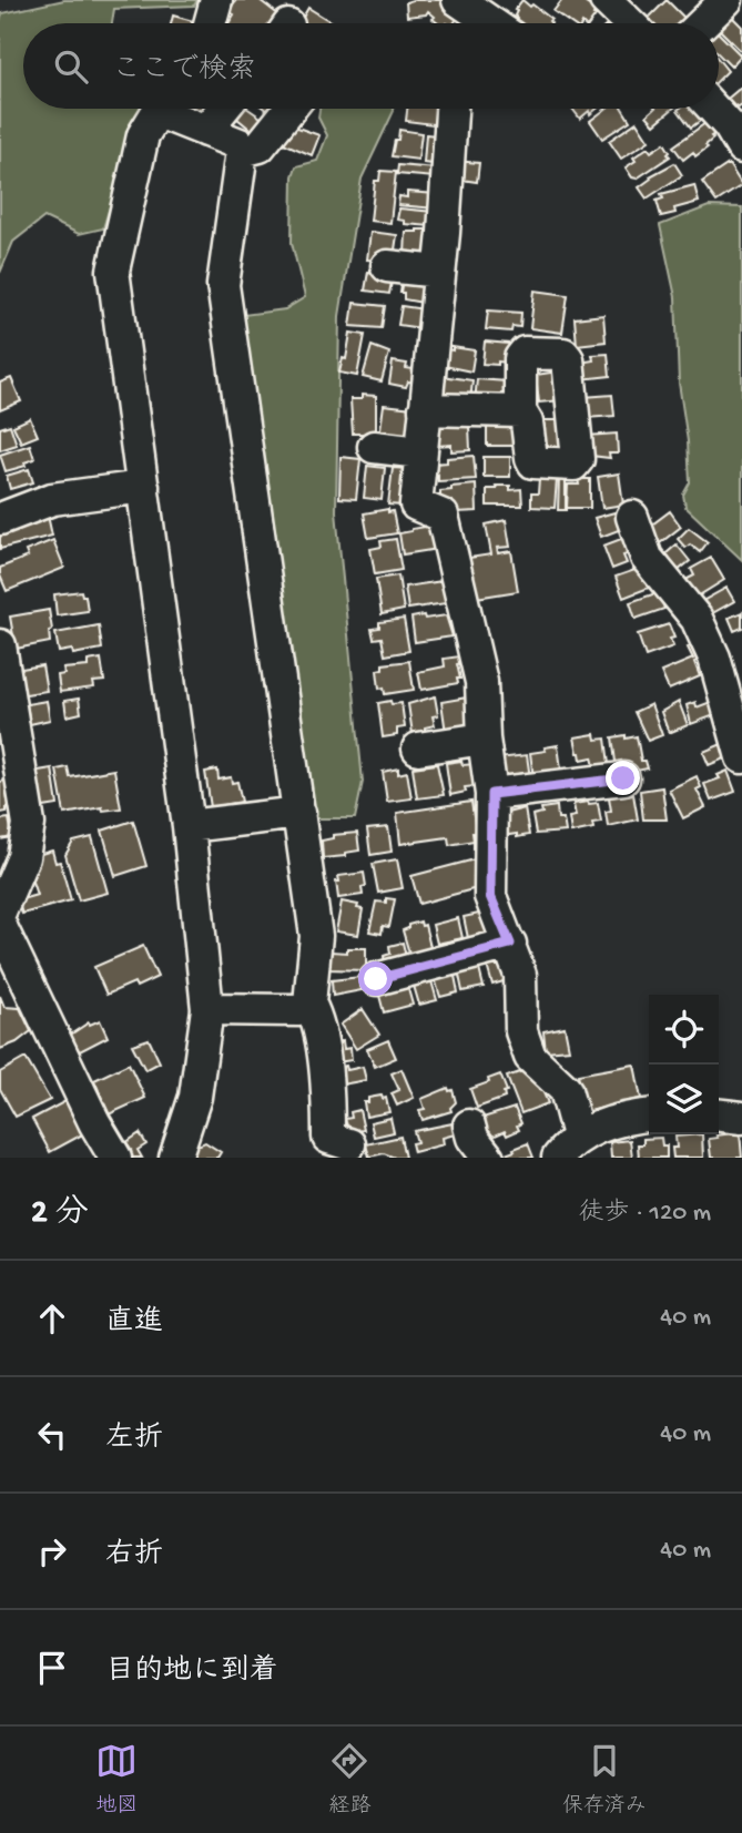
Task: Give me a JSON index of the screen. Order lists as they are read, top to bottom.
{
  "page": {
    "search": "ここで検索",
    "heading": ["2 分", "徒歩 · 120 m"],
    "list": [
      ["直進", "40 m"],
      ["左折", "40 m"],
      ["右折", "40 m"],
      "目的地に到着"
    ],
    "nav": ["地図", "経路", "保存済み"]
  }
}
